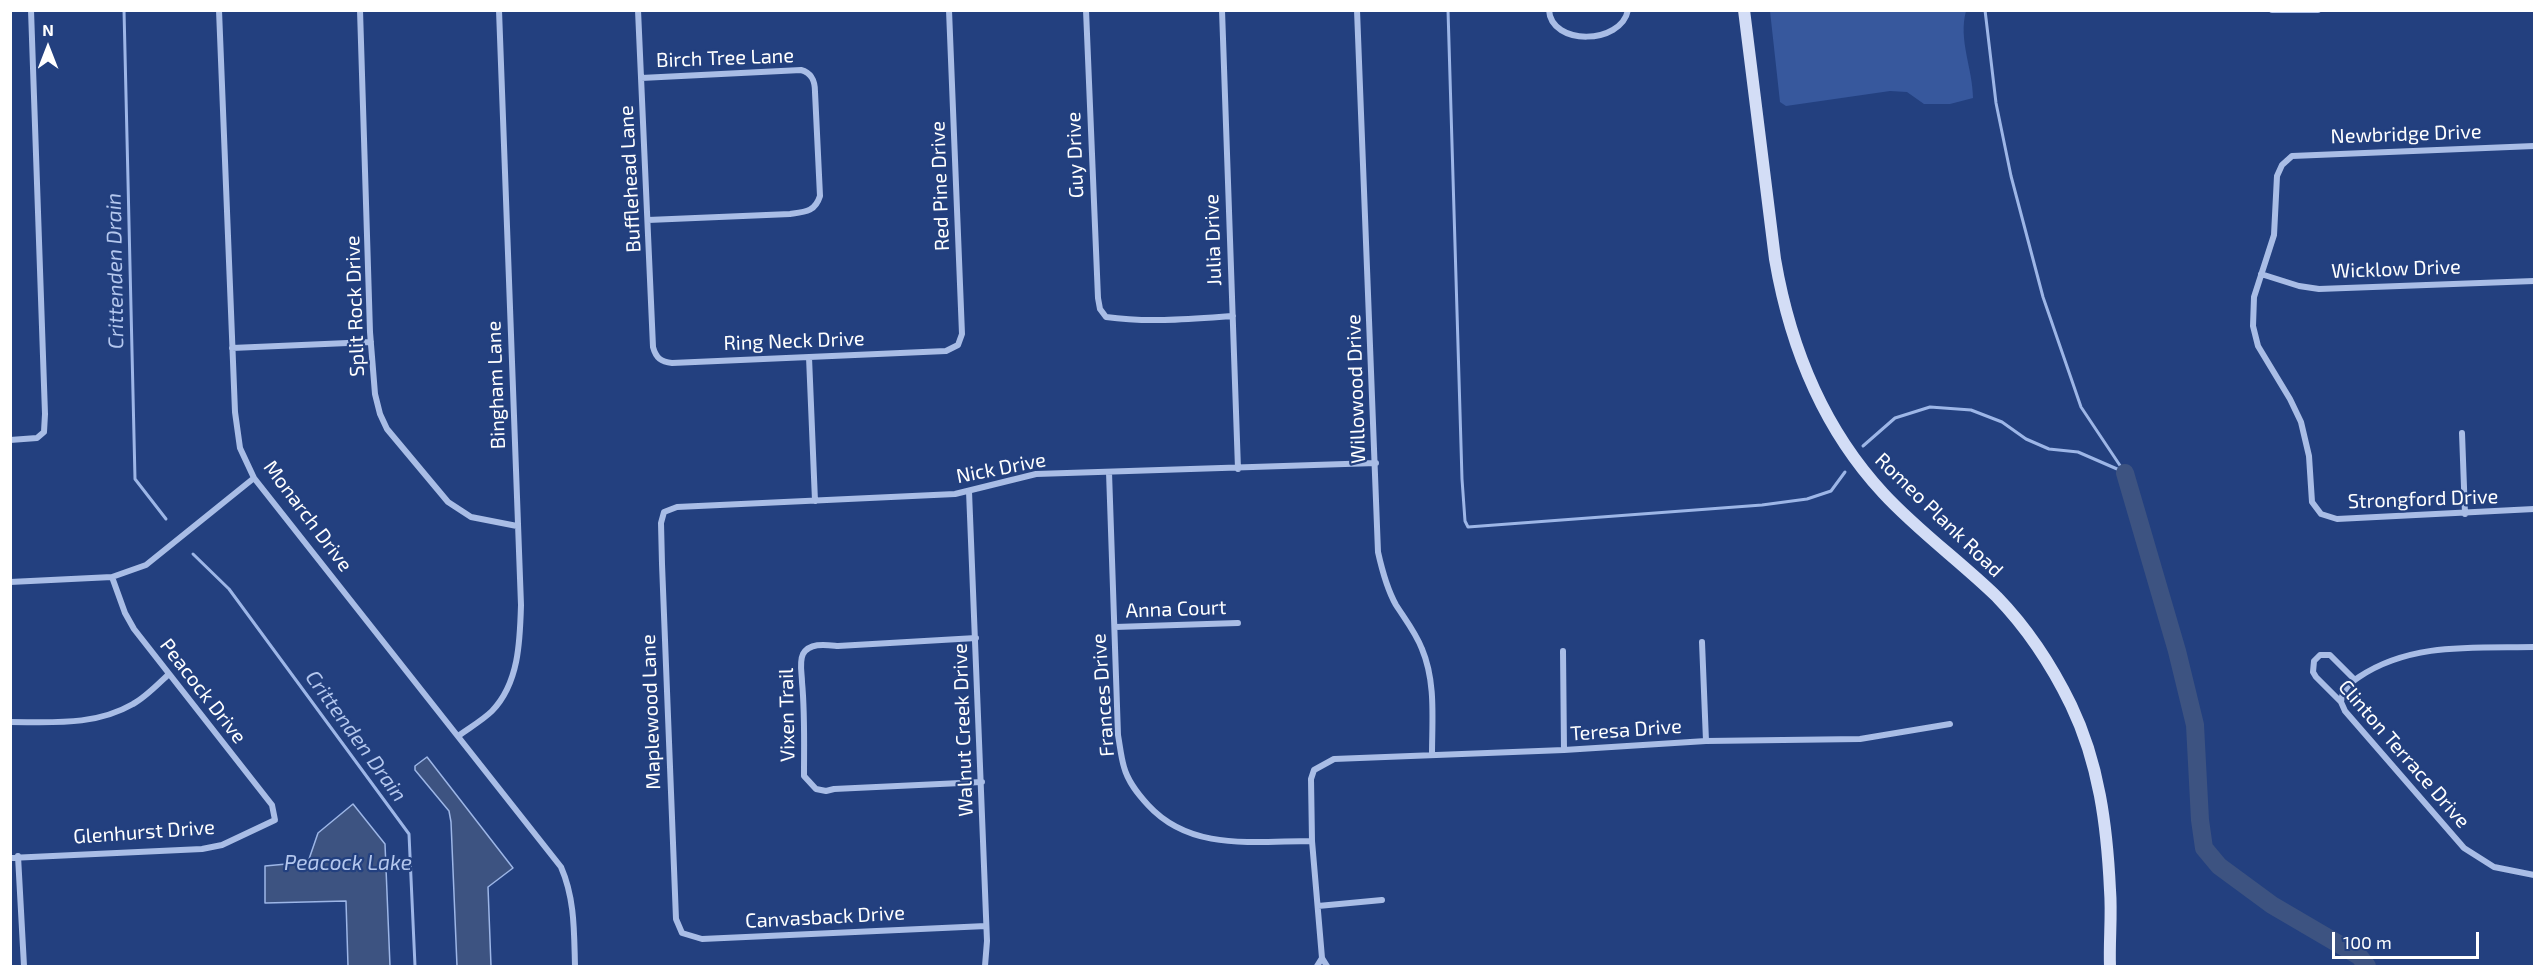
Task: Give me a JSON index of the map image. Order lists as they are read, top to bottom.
{
  "streets": {
    "main road": ["Romeo Plank Road"],
    "street": [
      "Birch Tree Lane",
      "Newbridge Drive",
      "Guy Drive",
      "Bufflehead Lane",
      "Red Pine Drive",
      "Julia Drive",
      "Wicklow Drive",
      "Split Rock Drive",
      "Ring Neck Drive",
      "Bingham Lane",
      "Willowood Drive",
      "Nick Drive",
      "Strongford Drive",
      "Monarch Drive",
      "Anna Court",
      "Peacock Drive",
      "Frances Drive",
      "Maplewood Lane",
      "Vixen Trail",
      "Walnut Creek Drive",
      "Teresa Drive",
      "Clinton Terrace Drive",
      "Glenhurst Drive",
      "Canvasback Drive"
    ]
  },
  "crossings": [
    ["Birch Tree Lane", "Bufflehead Lane"],
    ["Newbridge Drive", "Wicklow Drive"],
    ["Newbridge Drive", "Strongford Drive"],
    ["Guy Drive", "Julia Drive"],
    ["Bufflehead Lane", "Ring Neck Drive"],
    ["Red Pine Drive", "Ring Neck Drive"],
    ["Julia Drive", "Nick Drive"],
    ["Wicklow Drive", "Strongford Drive"],
    ["Split Rock Drive", "Bingham Lane"],
    ["Bingham Lane", "Monarch Drive"],
    ["Willowood Drive", "Nick Drive"],
    ["Willowood Drive", "Teresa Drive"],
    ["Nick Drive", "Frances Drive"],
    ["Nick Drive", "Maplewood Lane"],
    ["Nick Drive", "Walnut Creek Drive"],
    ["Anna Court", "Frances Drive"],
    ["Peacock Drive", "Glenhurst Drive"],
    ["Frances Drive", "Teresa Drive"],
    ["Maplewood Lane", "Canvasback Drive"],
    ["Vixen Trail", "Walnut Creek Drive"],
    ["Walnut Creek Drive", "Canvasback Drive"]
  ],
  "water": ["Crittenden Drain", "Peacock Lake"],
  "scale_bar": "100 m",
  "north": "top"
}
